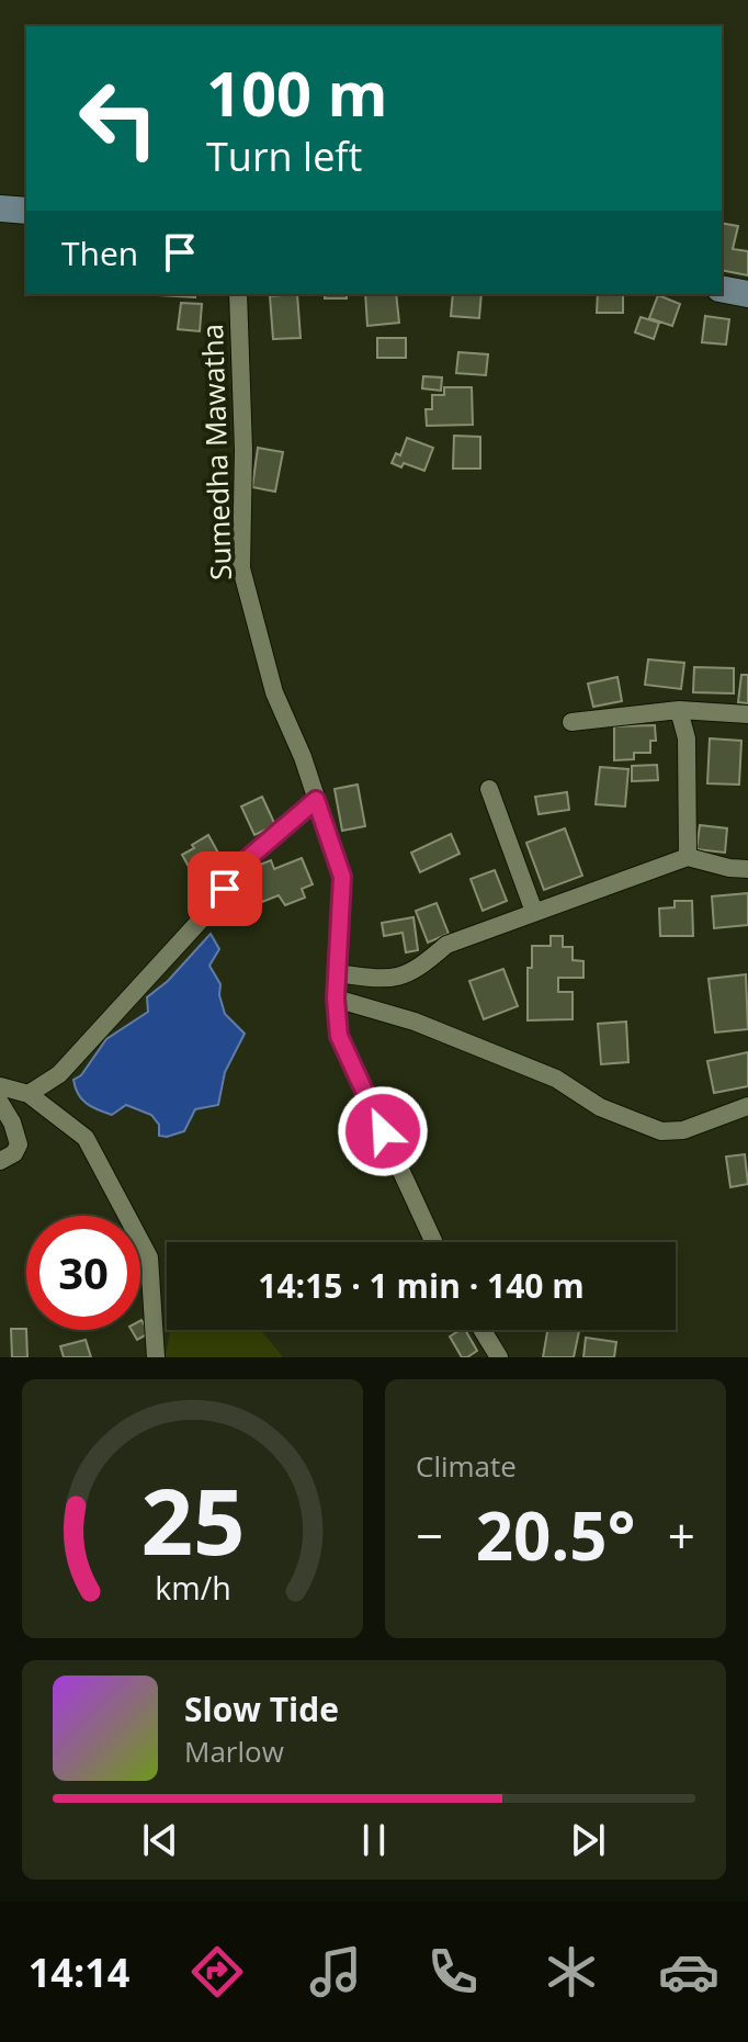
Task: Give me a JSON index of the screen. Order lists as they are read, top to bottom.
{
  "streets": {
    "street": ["Sumedha Mawatha"]
  },
  "page": {
    "turn": ["100 m", "Turn left"],
    "then": "Then",
    "limit": "30",
    "trip": "14:15 · 1 min · 140 m",
    "tile": "Climate",
    "heat": ["−", "20.5°", "+"],
    "song": ["Slow Tide", "Marlow"],
    "tabs": "14:14",
    "gauge": ["25", "km/h"]
  }
}
